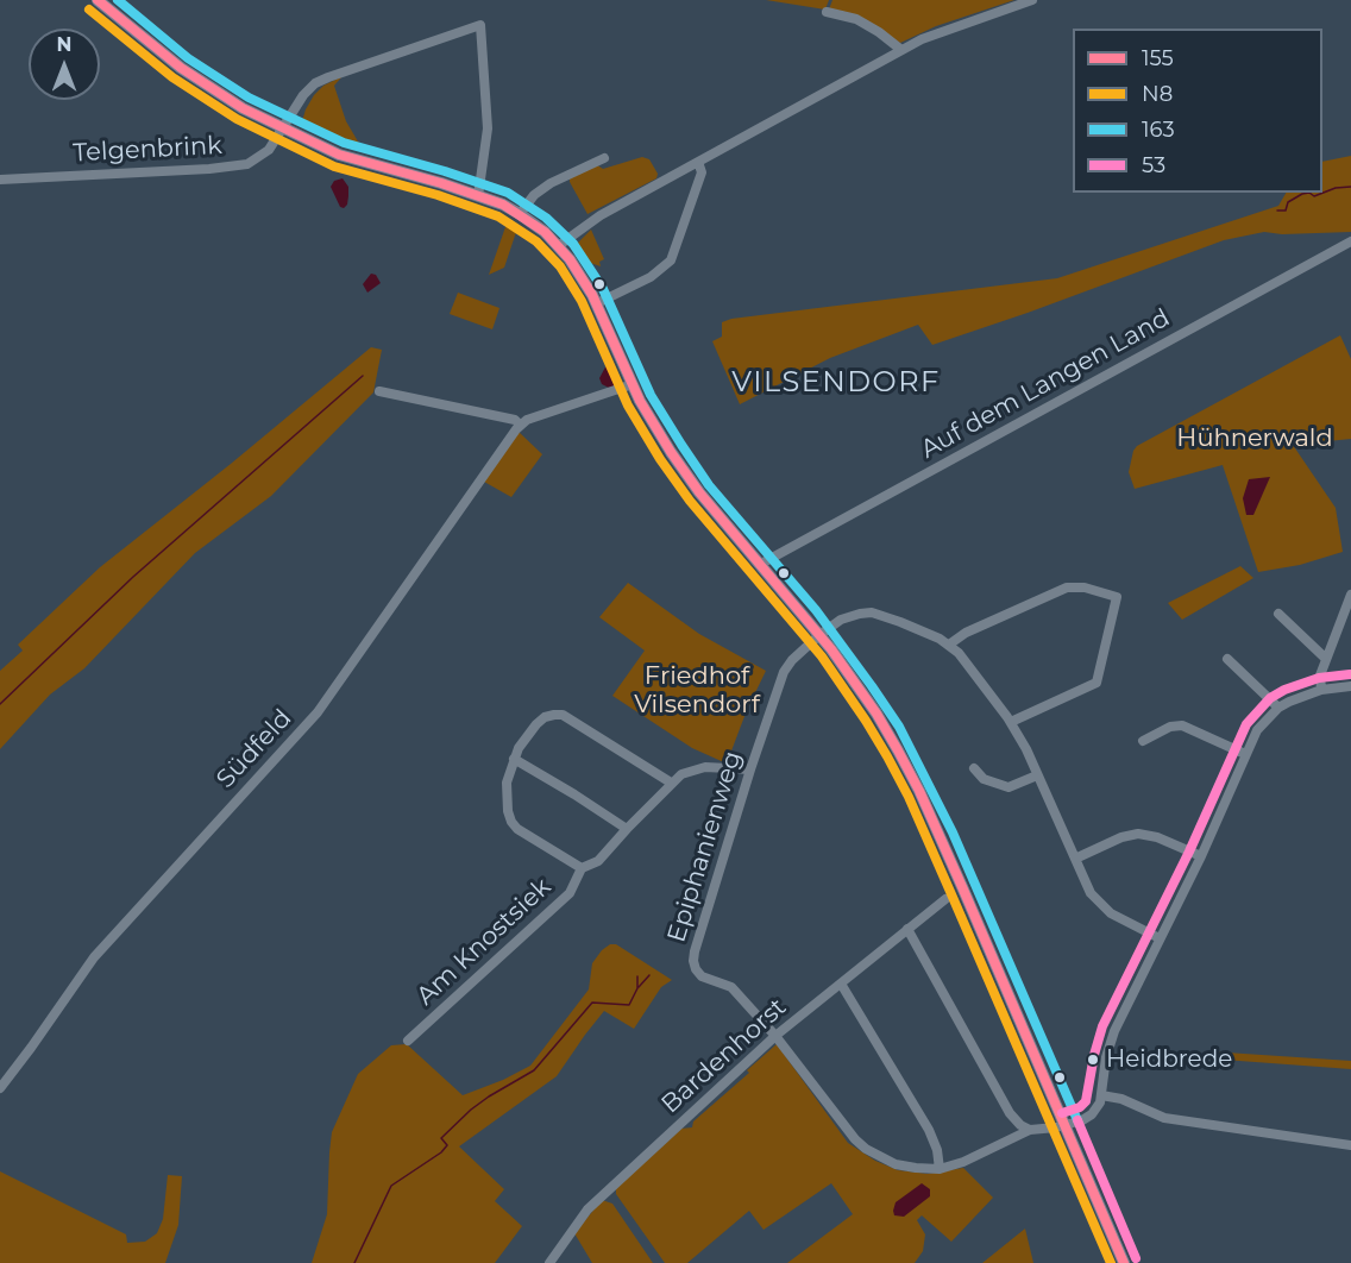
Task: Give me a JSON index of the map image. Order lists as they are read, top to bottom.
{
  "streets": {
    "street": [
      "Telgenbrink",
      "Auf dem Langen Land",
      "Südfeld",
      "Epiphanienweg",
      "Am Knostsiek",
      "Bardenhorst"
    ]
  },
  "crossings": [
    ["Epiphanienweg", "Bardenhorst"]
  ],
  "districts": ["VILSENDORF"],
  "parks": ["Hühnerwald", "Friedhof Vilsendorf"],
  "places": ["Heidbrede"],
  "lines": [
    "transit line 155",
    "transit line 163",
    "transit line N8",
    "transit line 53"
  ],
  "legend": [
    "155",
    "N8",
    "163",
    "53"
  ],
  "north": "top"
}
